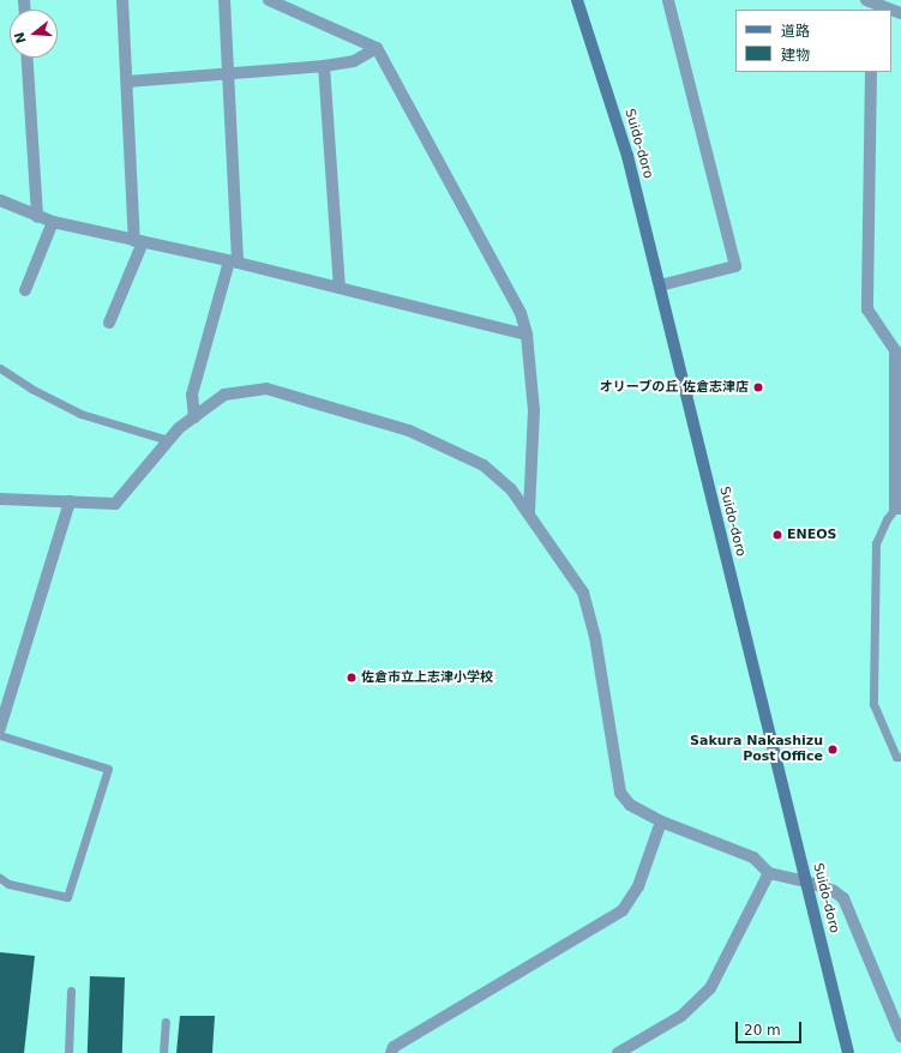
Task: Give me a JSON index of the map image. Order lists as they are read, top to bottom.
{
  "streets": {
    "street": ["Suido-doro"]
  },
  "places": [
    "オリーブの丘 佐倉志津店",
    "ENEOS",
    "佐倉市立上志津小学校",
    "Sakura Nakashizu Post Office"
  ],
  "legend": ["道路", "建物"],
  "scale_bar": "20 m",
  "north": "left"
}
